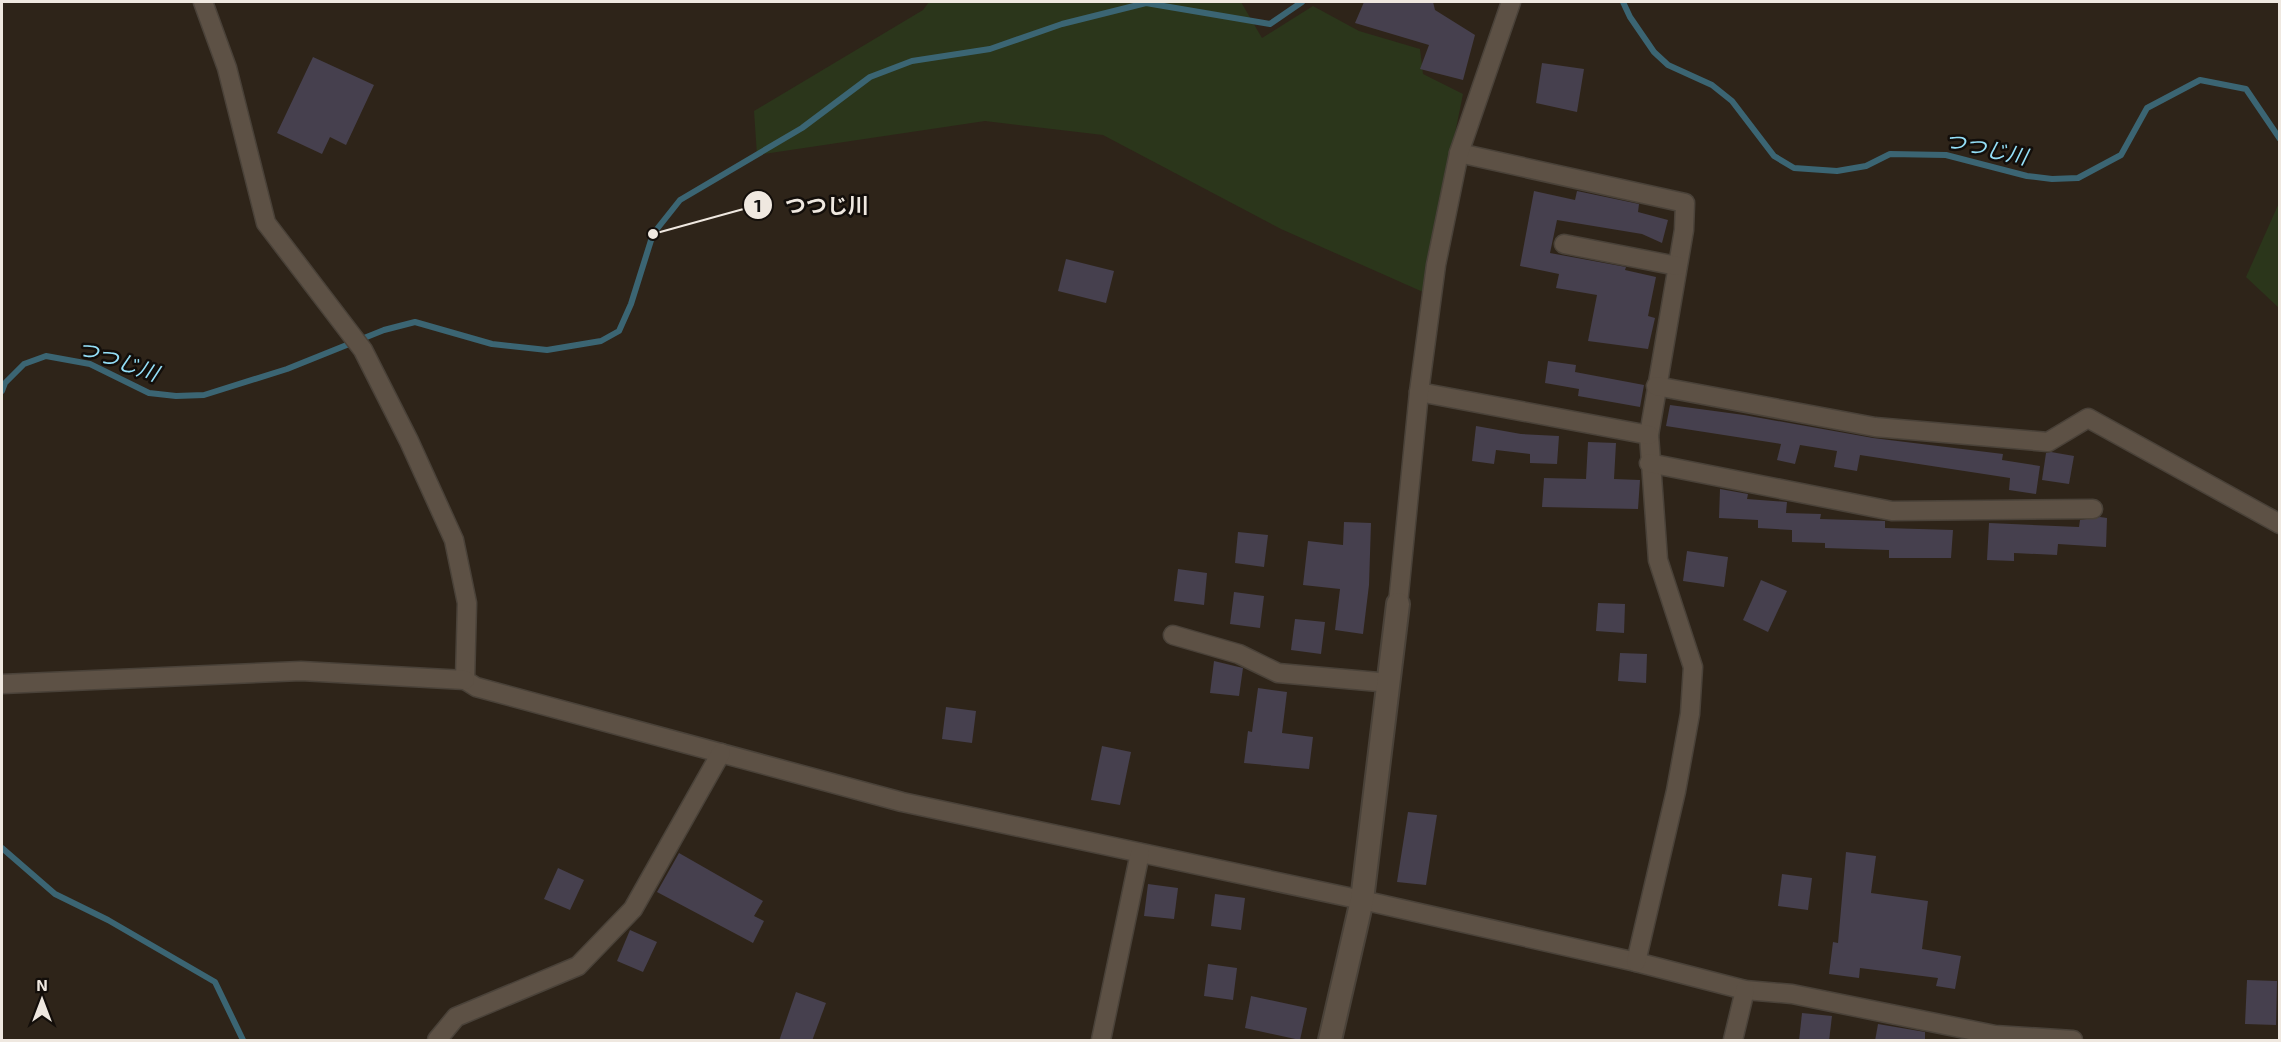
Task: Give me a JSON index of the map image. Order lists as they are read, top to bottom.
{
  "water": ["つつじ川"],
  "places": ["つつじ川"],
  "north": "top"
}
